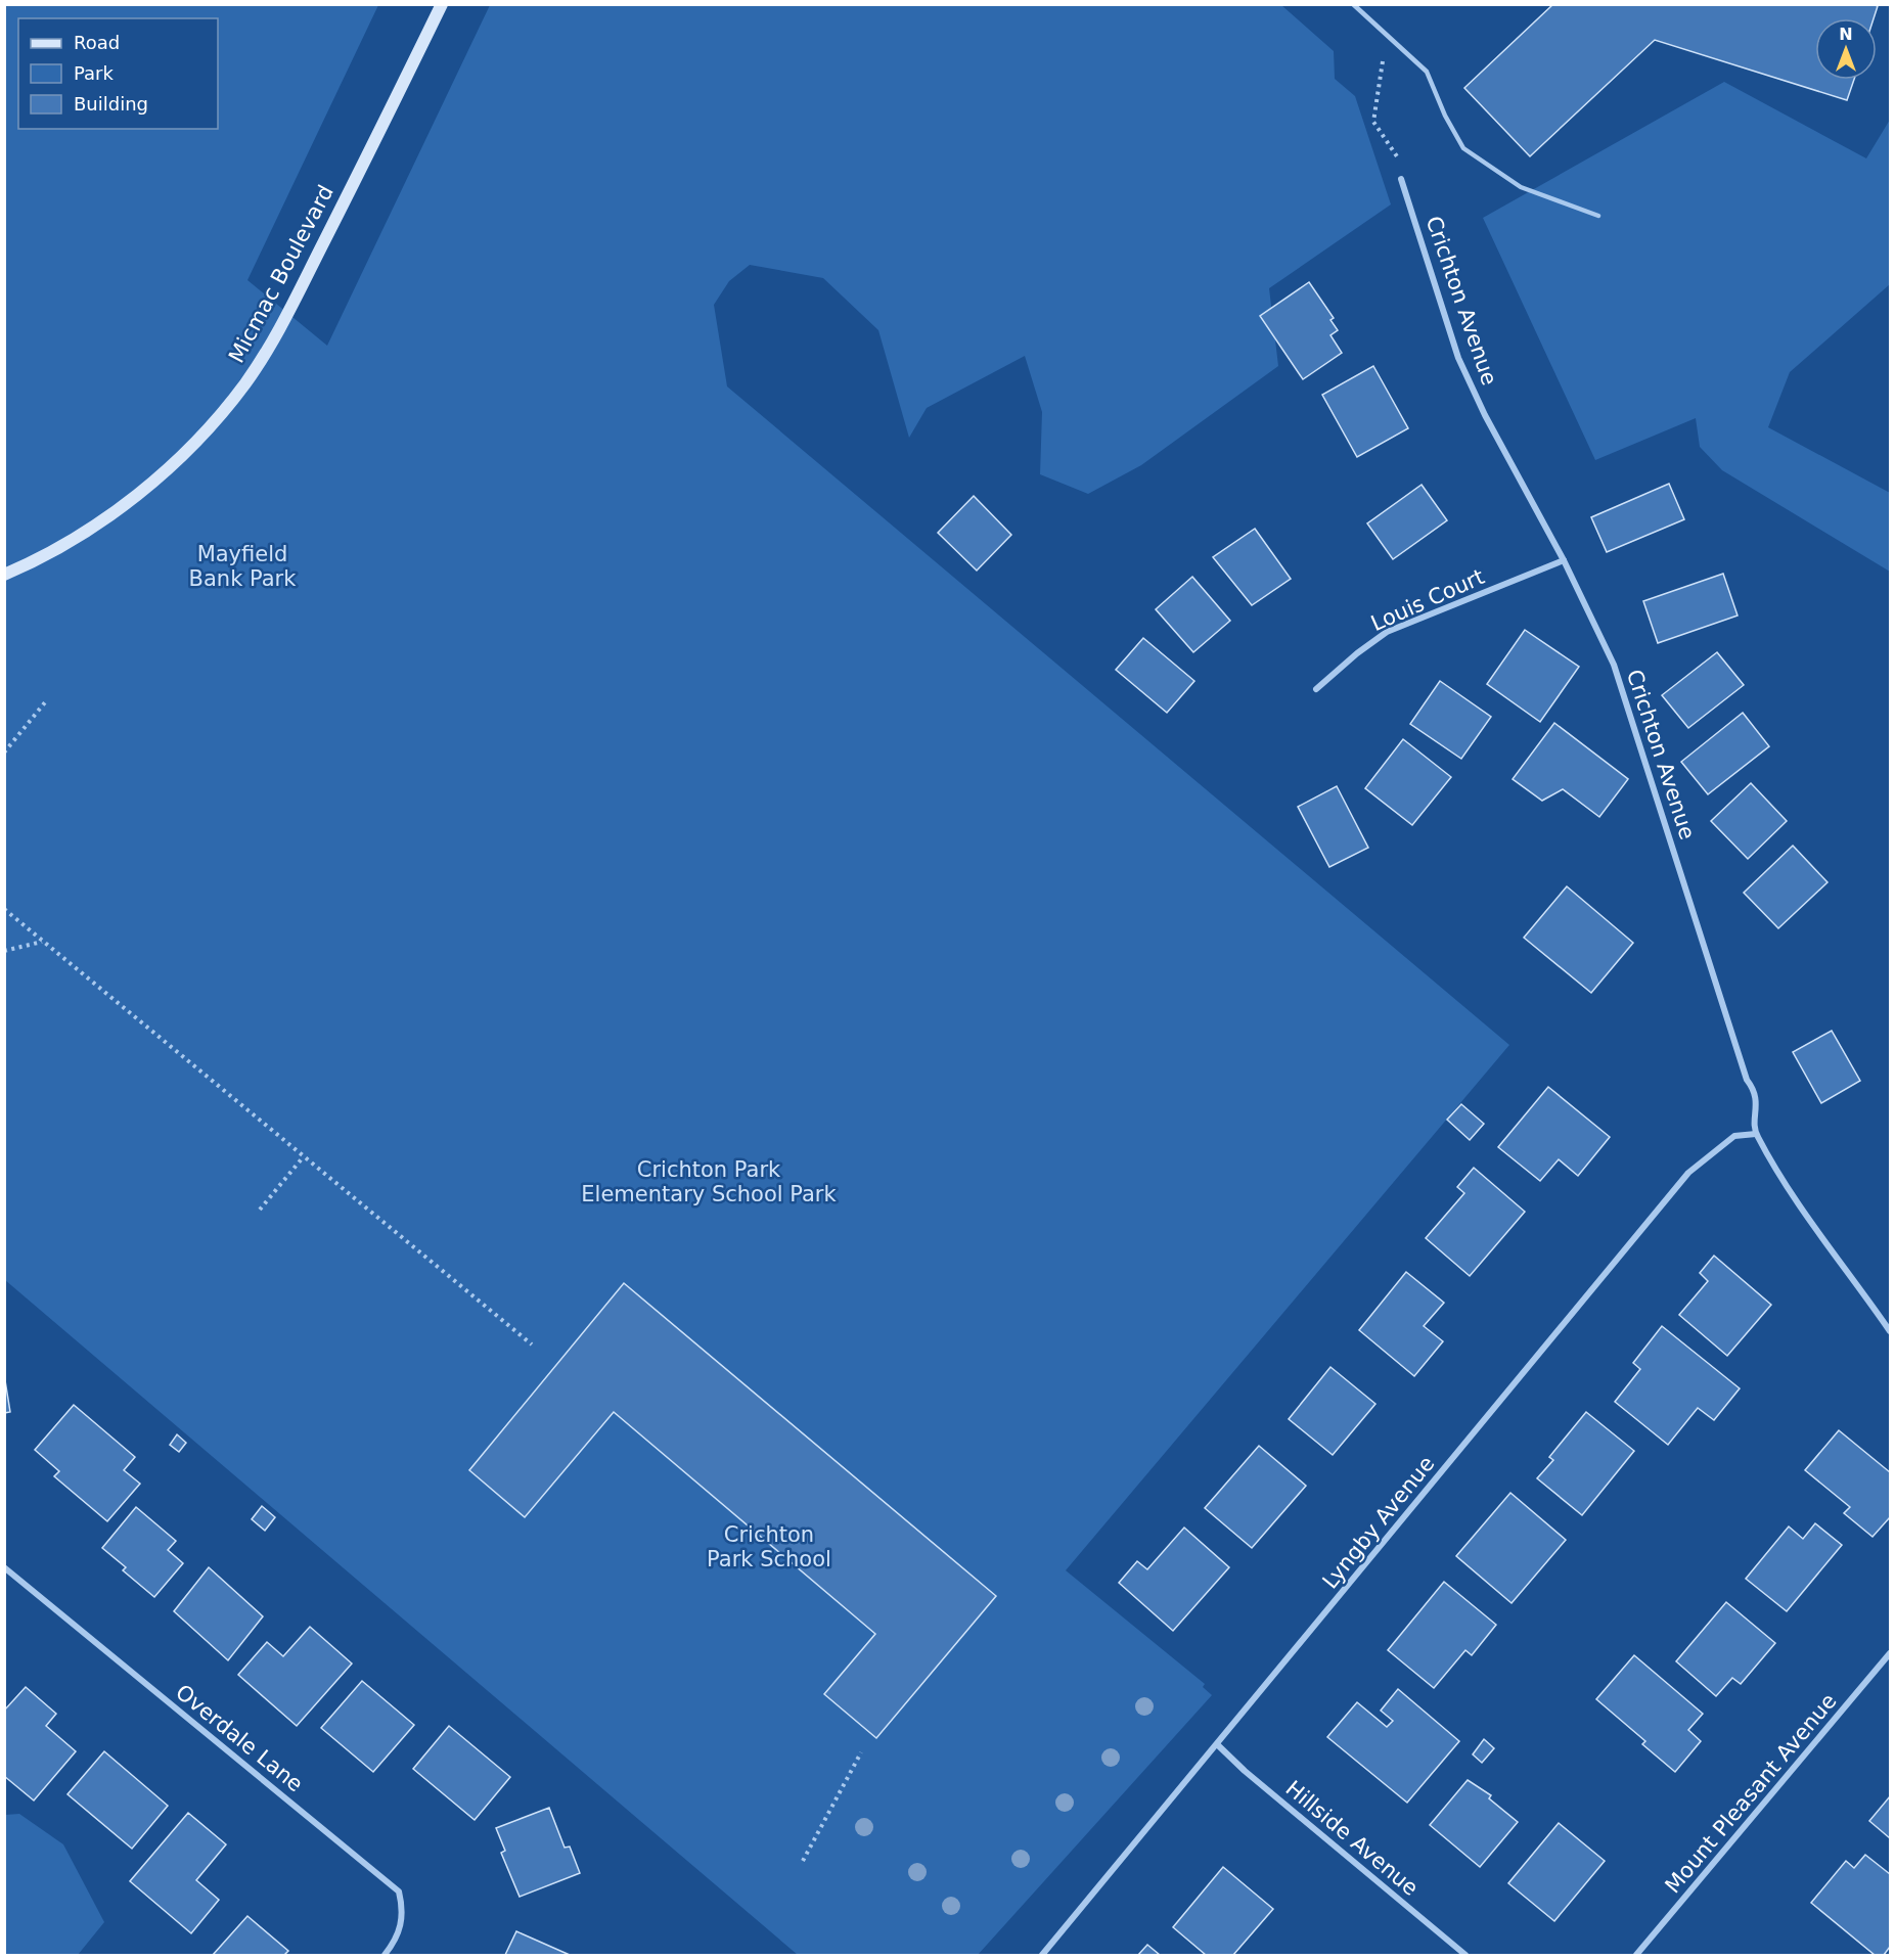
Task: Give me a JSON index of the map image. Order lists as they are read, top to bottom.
{
  "streets": {
    "street": [
      "Micmac Boulevard",
      "Crichton Avenue",
      "Louis Court",
      "Lyngby Avenue",
      "Overdale Lane",
      "Mount Pleasant Avenue",
      "Hillside Avenue"
    ]
  },
  "crossings": [
    ["Crichton Avenue", "Louis Court"],
    ["Crichton Avenue", "Lyngby Avenue"],
    ["Lyngby Avenue", "Hillside Avenue"]
  ],
  "parks": ["Mayfield Bank Park", "Crichton Park Elementary School Park", "Crichton Park School"],
  "legend": ["Road", "Park", "Building"],
  "north": "top"
}
